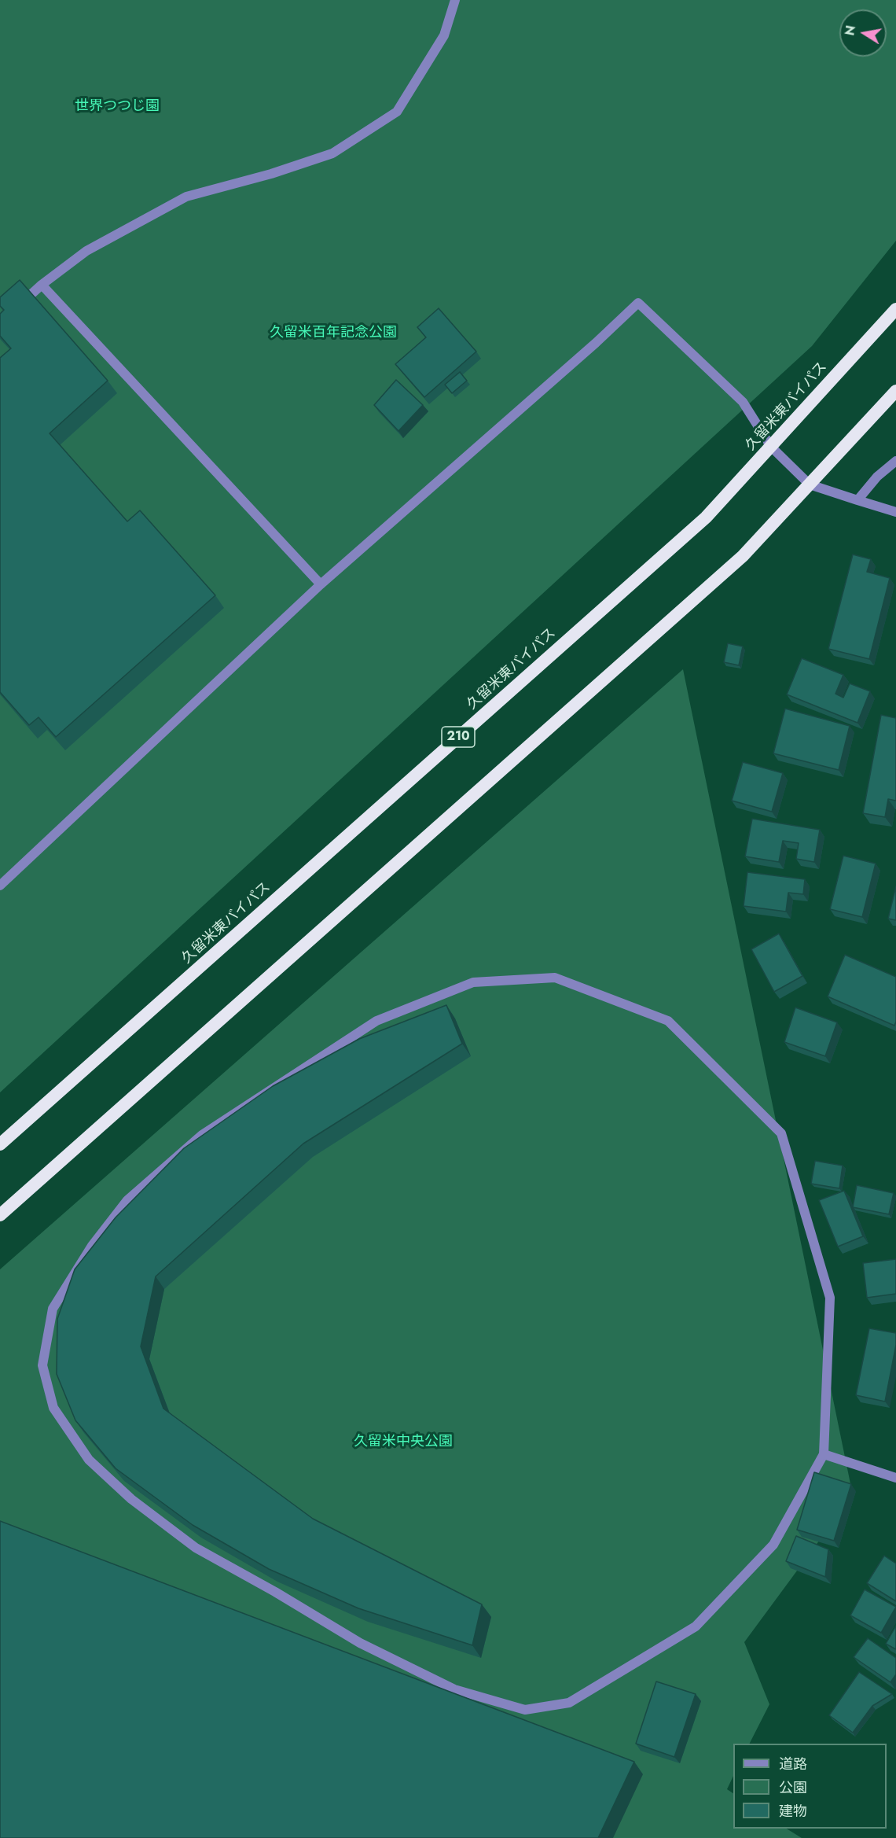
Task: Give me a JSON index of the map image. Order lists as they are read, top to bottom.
{
  "streets": {
    "highway": ["久留米東バイパス", "210"]
  },
  "parks": ["世界つつじ園", "久留米百年記念公園", "久留米中央公園"],
  "legend": ["道路", "公園", "建物"],
  "north": "left"
}
